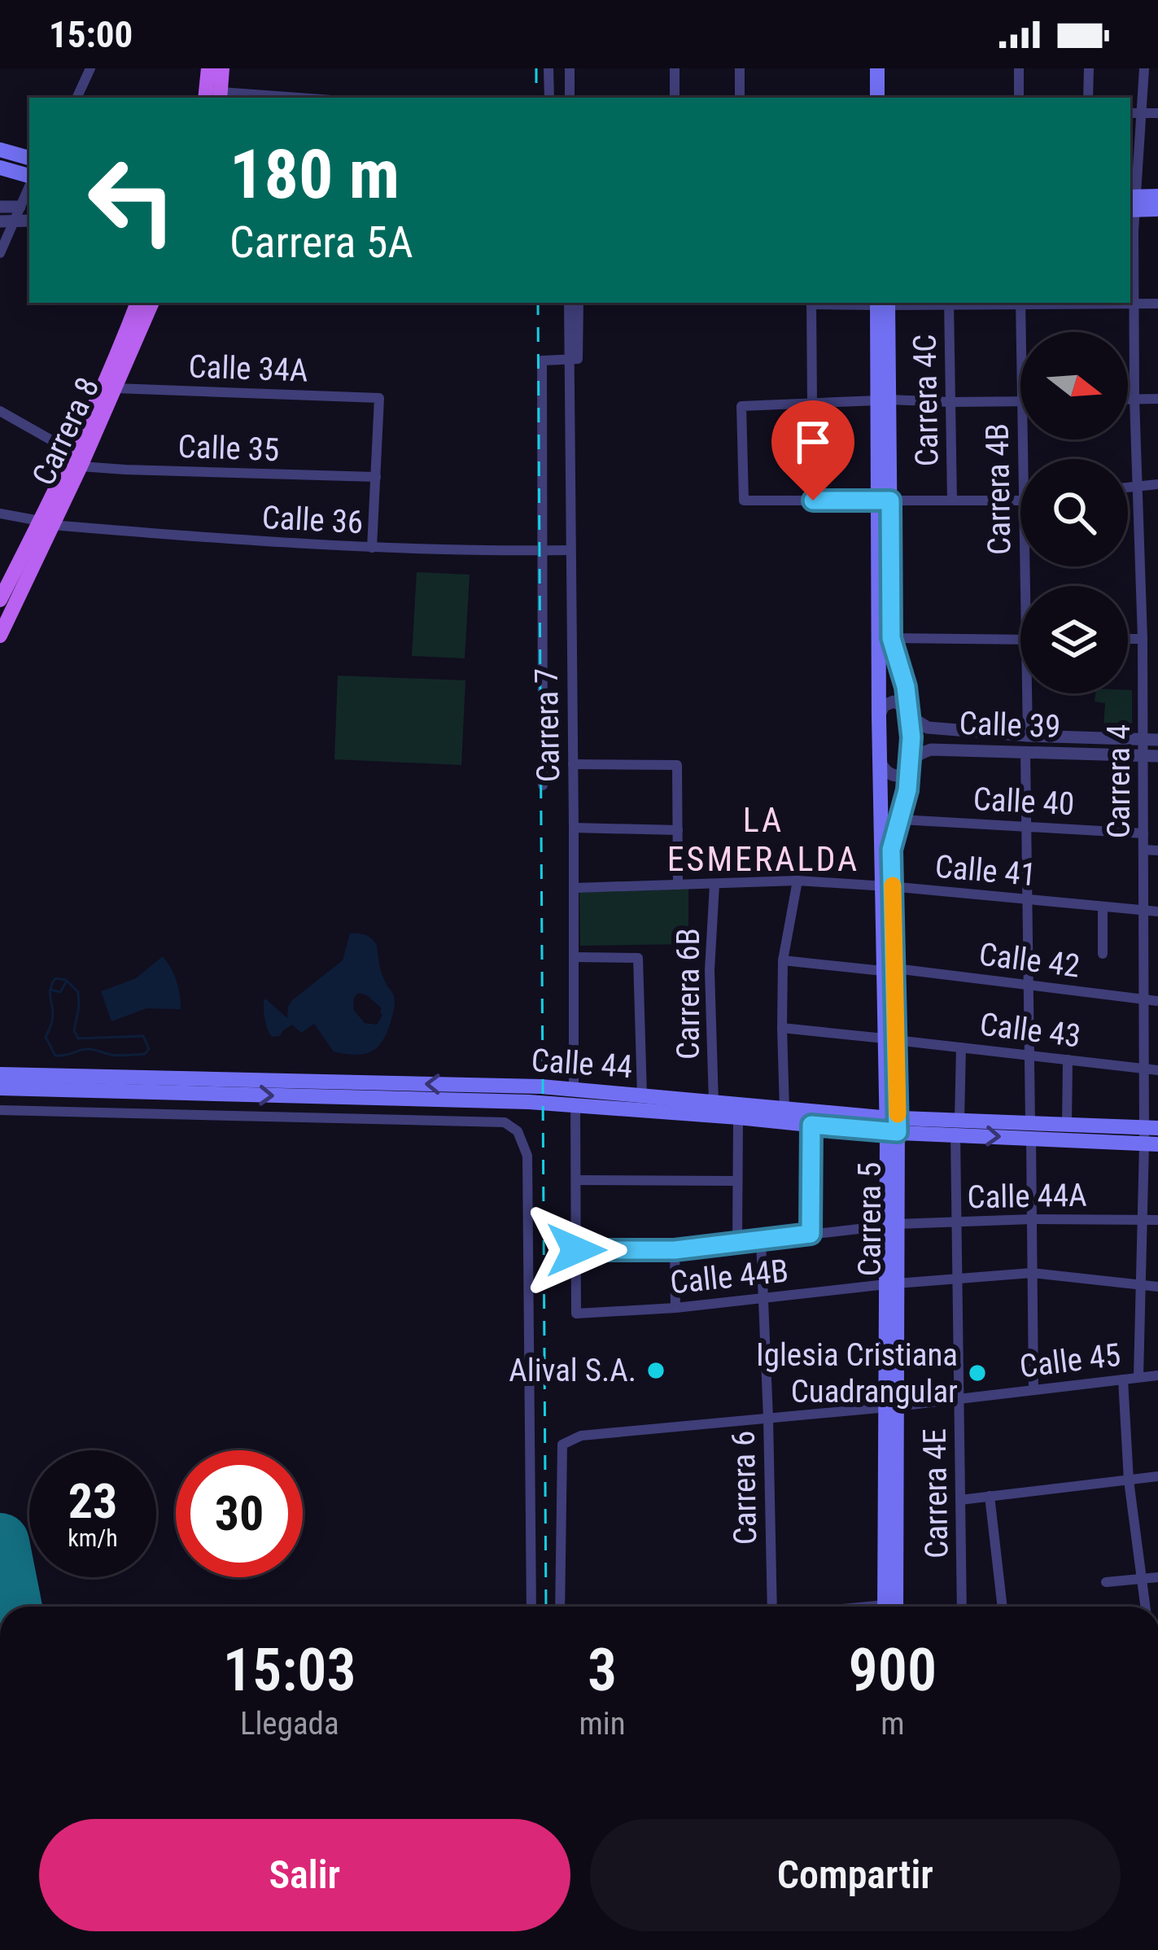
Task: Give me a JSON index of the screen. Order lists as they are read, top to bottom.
{
  "streets": {
    "main road": ["Carrera 8", "Calle 44", "Carrera 5"],
    "street": [
      "Calle 34A",
      "Carrera 4C",
      "Calle 35",
      "Carrera 4B",
      "Calle 36",
      "Carrera 7",
      "Calle 39",
      "Carrera 4",
      "Calle 40",
      "Calle 41",
      "Calle 42",
      "Carrera 6B",
      "Calle 43",
      "Calle 44A",
      "Calle 44B",
      "Calle 45",
      "Carrera 6",
      "Carrera 4E"
    ]
  },
  "crossings": [
    ["Calle 34A", "Carrera 8"],
    ["Calle 34A", "Calle 35"],
    ["Carrera 8", "Calle 35"],
    ["Carrera 8", "Calle 36"],
    ["Carrera 4B", "Calle 39"],
    ["Calle 36", "Carrera 7"],
    ["Carrera 7", "Calle 41"],
    ["Carrera 7", "Carrera 6B"],
    ["Carrera 7", "Calle 44"],
    ["Carrera 7", "Calle 44A"],
    ["Carrera 7", "Calle 44B"],
    ["Calle 39", "Carrera 4"],
    ["Calle 39", "Carrera 5"],
    ["Carrera 4", "Calle 40"],
    ["Carrera 4", "Calle 41"],
    ["Carrera 4", "Calle 42"],
    ["Carrera 4", "Calle 43"],
    ["Carrera 4", "Calle 44"],
    ["Carrera 4", "Calle 44A"],
    ["Carrera 4", "Calle 44B"],
    ["Carrera 4", "Calle 45"],
    ["Calle 40", "Carrera 5"],
    ["Calle 41", "Carrera 6B"],
    ["Calle 41", "Carrera 5"],
    ["Calle 42", "Carrera 5"],
    ["Carrera 6B", "Calle 44"],
    ["Calle 43", "Carrera 5"],
    ["Calle 43", "Carrera 4E"],
    ["Calle 44", "Carrera 5"],
    ["Calle 44", "Carrera 4E"],
    ["Calle 44A", "Carrera 5"],
    ["Calle 44A", "Carrera 6"],
    ["Calle 44A", "Carrera 4E"],
    ["Carrera 5", "Calle 44B"],
    ["Carrera 5", "Calle 45"],
    ["Calle 44B", "Carrera 6"],
    ["Calle 44B", "Carrera 4E"],
    ["Calle 45", "Carrera 6"],
    ["Calle 45", "Carrera 4E"]
  ],
  "districts": ["LA ESMERALDA"],
  "places": ["Alival S.A.", "Iglesia Cristiana Cuadrangular"],
  "north": "right",
  "page": {
    "status": "15:00",
    "turn": ["180 m", "Carrera 5A"],
    "speed": "23 km/h",
    "limit": "30",
    "eta": [
      "15:03",
      "Llegada",
      "3",
      "min",
      "900",
      "m"
    ],
    "buttons": ["Salir", "Compartir"]
  }
}
